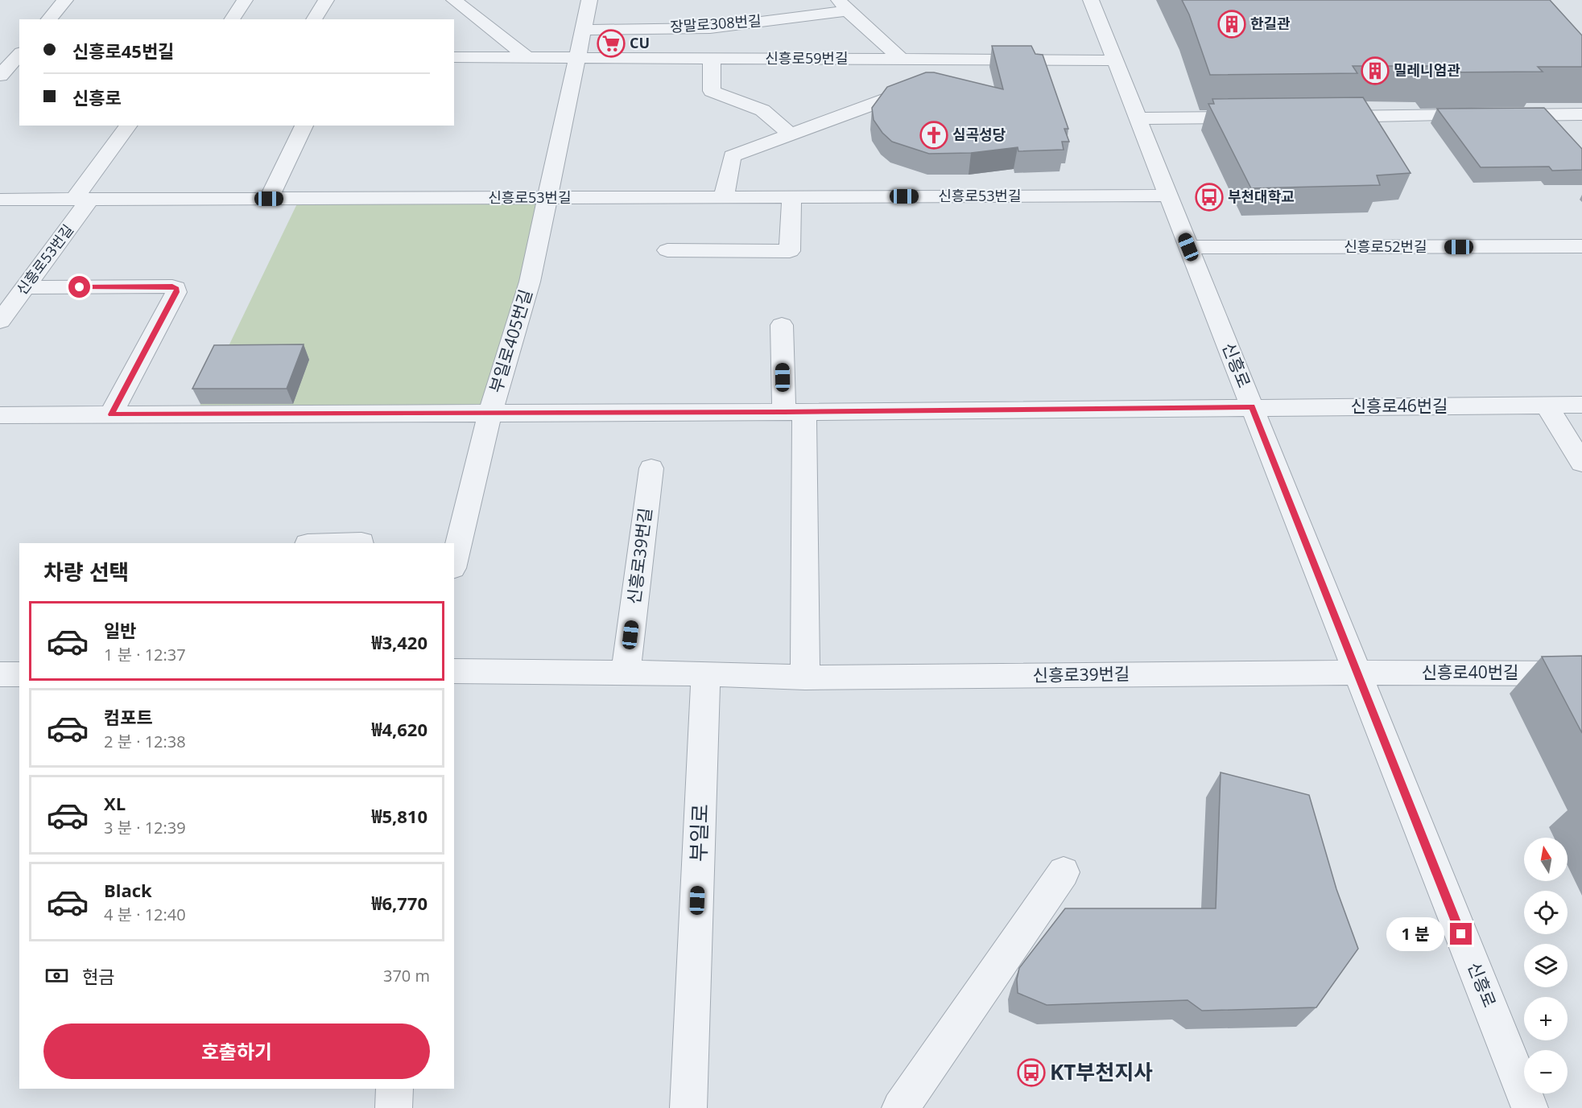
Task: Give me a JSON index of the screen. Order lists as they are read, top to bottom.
{
  "streets": {
    "street": [
      "장말로308번길",
      "신흥로59번길",
      "신흥로53번길",
      "신흥로52번길",
      "부일로405번길",
      "신흥로",
      "신흥로46번길",
      "신흥로39번길",
      "신흥로40번길",
      "부일로"
    ]
  },
  "crossings": [
    ["신흥로59번길", "신흥로"],
    ["신흥로53번길", "부일로405번길"],
    ["신흥로53번길", "신흥로"],
    ["신흥로52번길", "신흥로"],
    ["부일로405번길", "신흥로46번길"],
    ["신흥로", "신흥로46번길"],
    ["신흥로", "신흥로39번길"],
    ["신흥로", "신흥로40번길"],
    ["신흥로39번길", "신흥로40번길"],
    ["신흥로39번길", "부일로"]
  ],
  "places": {
    "building": ["한길관", "밀레니엄관"],
    "supermarket": ["CU"],
    "church": ["심곡성당"],
    "bus stop": ["부천대학교", "KT부천지사"]
  },
  "north": "top",
  "page": {
    "banner": ["신흥로45번길", "신흥로"],
    "heading": "차량 선택",
    "list": [
      {
        "name": "일반",
        "note": "1 분 · 12:37",
        "value": "₩3,420"
      },
      {
        "name": "컴포트",
        "note": "2 분 · 12:38",
        "value": "₩4,620"
      },
      {
        "name": "XL",
        "note": "3 분 · 12:39",
        "value": "₩5,810"
      },
      {
        "name": "Black",
        "note": "4 분 · 12:40",
        "value": "₩6,770"
      }
    ],
    "map_buttons": ["+", "−"],
    "bubble": "1 분",
    "pay": ["현금", "370 m"],
    "buttons": "호출하기"
  }
}
